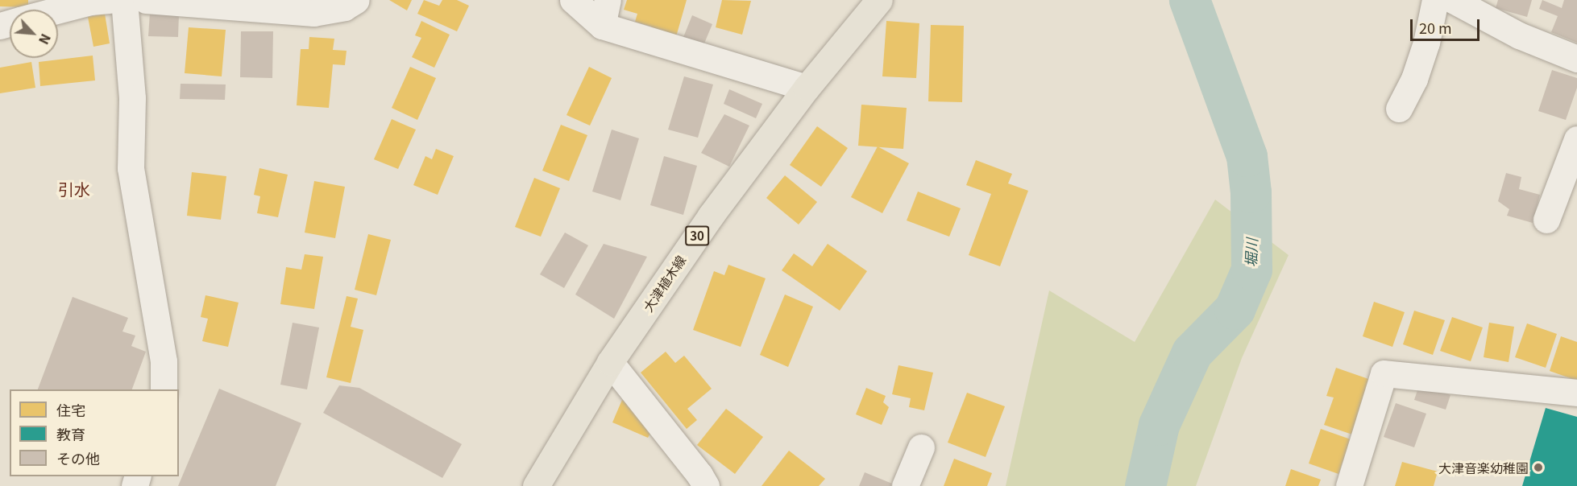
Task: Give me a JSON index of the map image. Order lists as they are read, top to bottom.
{
  "streets": {
    "main road": ["30", "大津植木線"]
  },
  "districts": ["引水"],
  "water": ["堀川"],
  "places": ["大津音楽幼稚園"],
  "legend": ["住宅", "教育", "その他"],
  "scale_bar": "20 m",
  "north": "bottom right"
}
